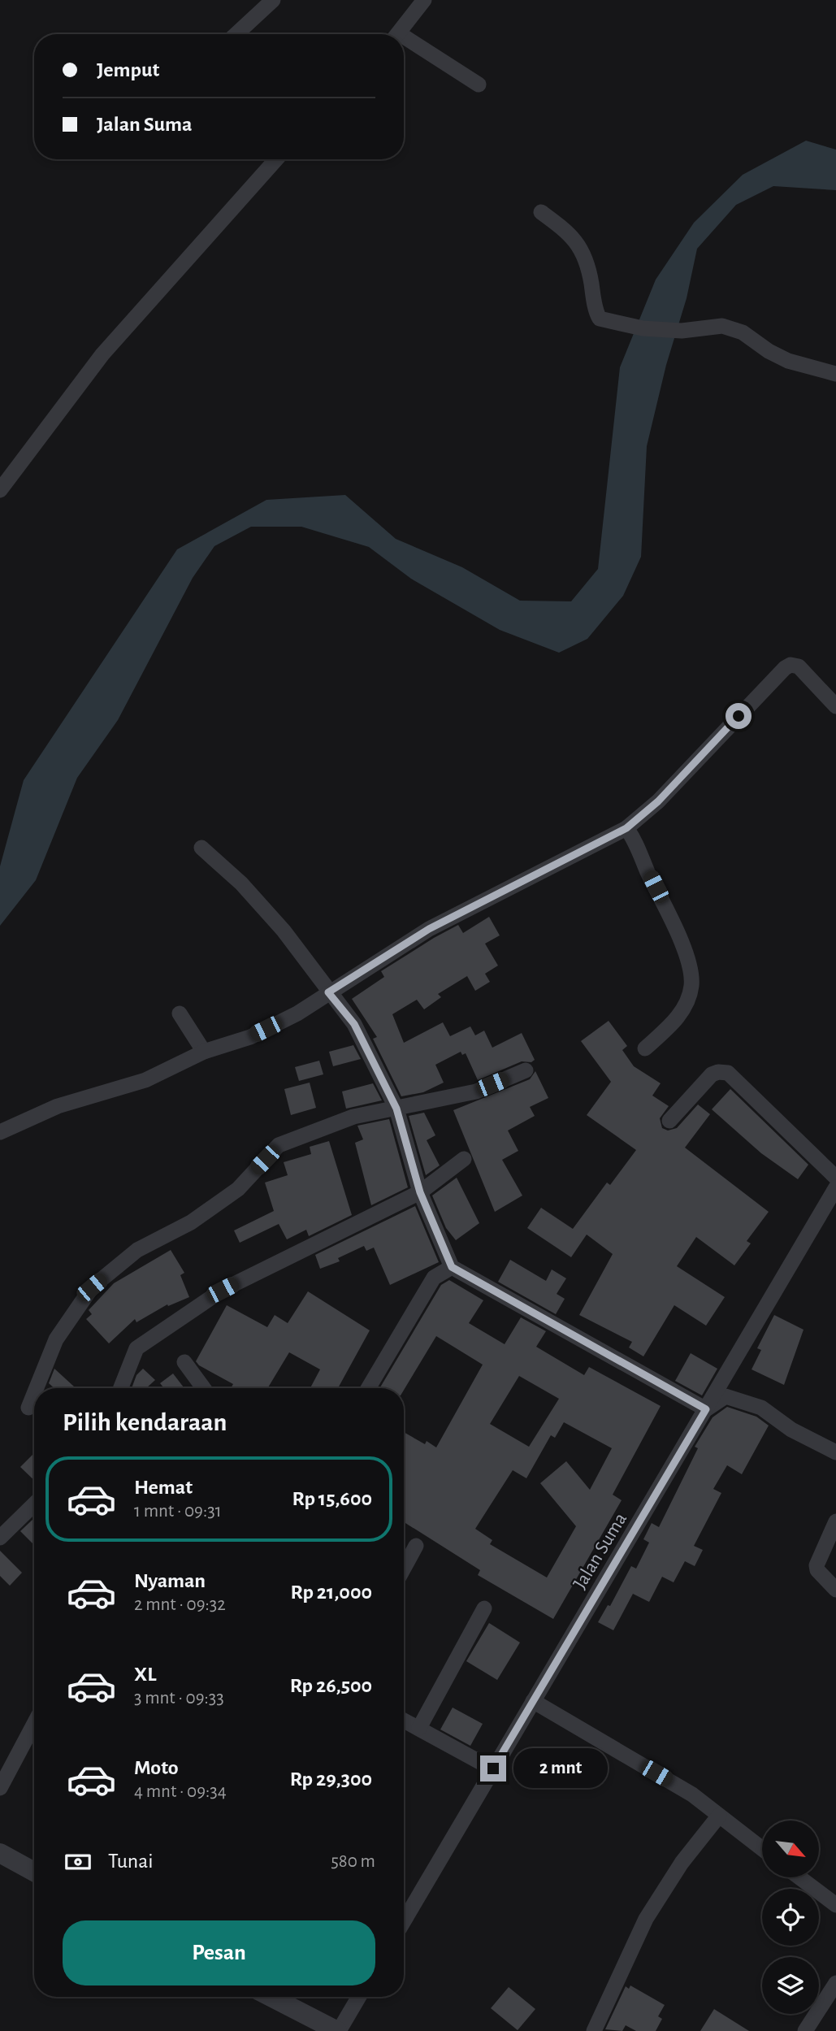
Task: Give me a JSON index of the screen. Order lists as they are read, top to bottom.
{
  "streets": {
    "street": ["Jalan Suma"]
  },
  "north": "bottom right",
  "page": {
    "banner": ["Jemput", "Jalan Suma"],
    "heading": "Pilih kendaraan",
    "list": [
      {
        "name": "Hemat",
        "note": "1 mnt · 09:31",
        "value": "Rp 15,600"
      },
      {
        "name": "Nyaman",
        "note": "2 mnt · 09:32",
        "value": "Rp 21,000"
      },
      {
        "name": "XL",
        "note": "3 mnt · 09:33",
        "value": "Rp 26,500"
      },
      {
        "name": "Moto",
        "note": "4 mnt · 09:34",
        "value": "Rp 29,300"
      }
    ],
    "bubble": "2 mnt",
    "pay": ["Tunai", "580 m"],
    "buttons": "Pesan"
  }
}
